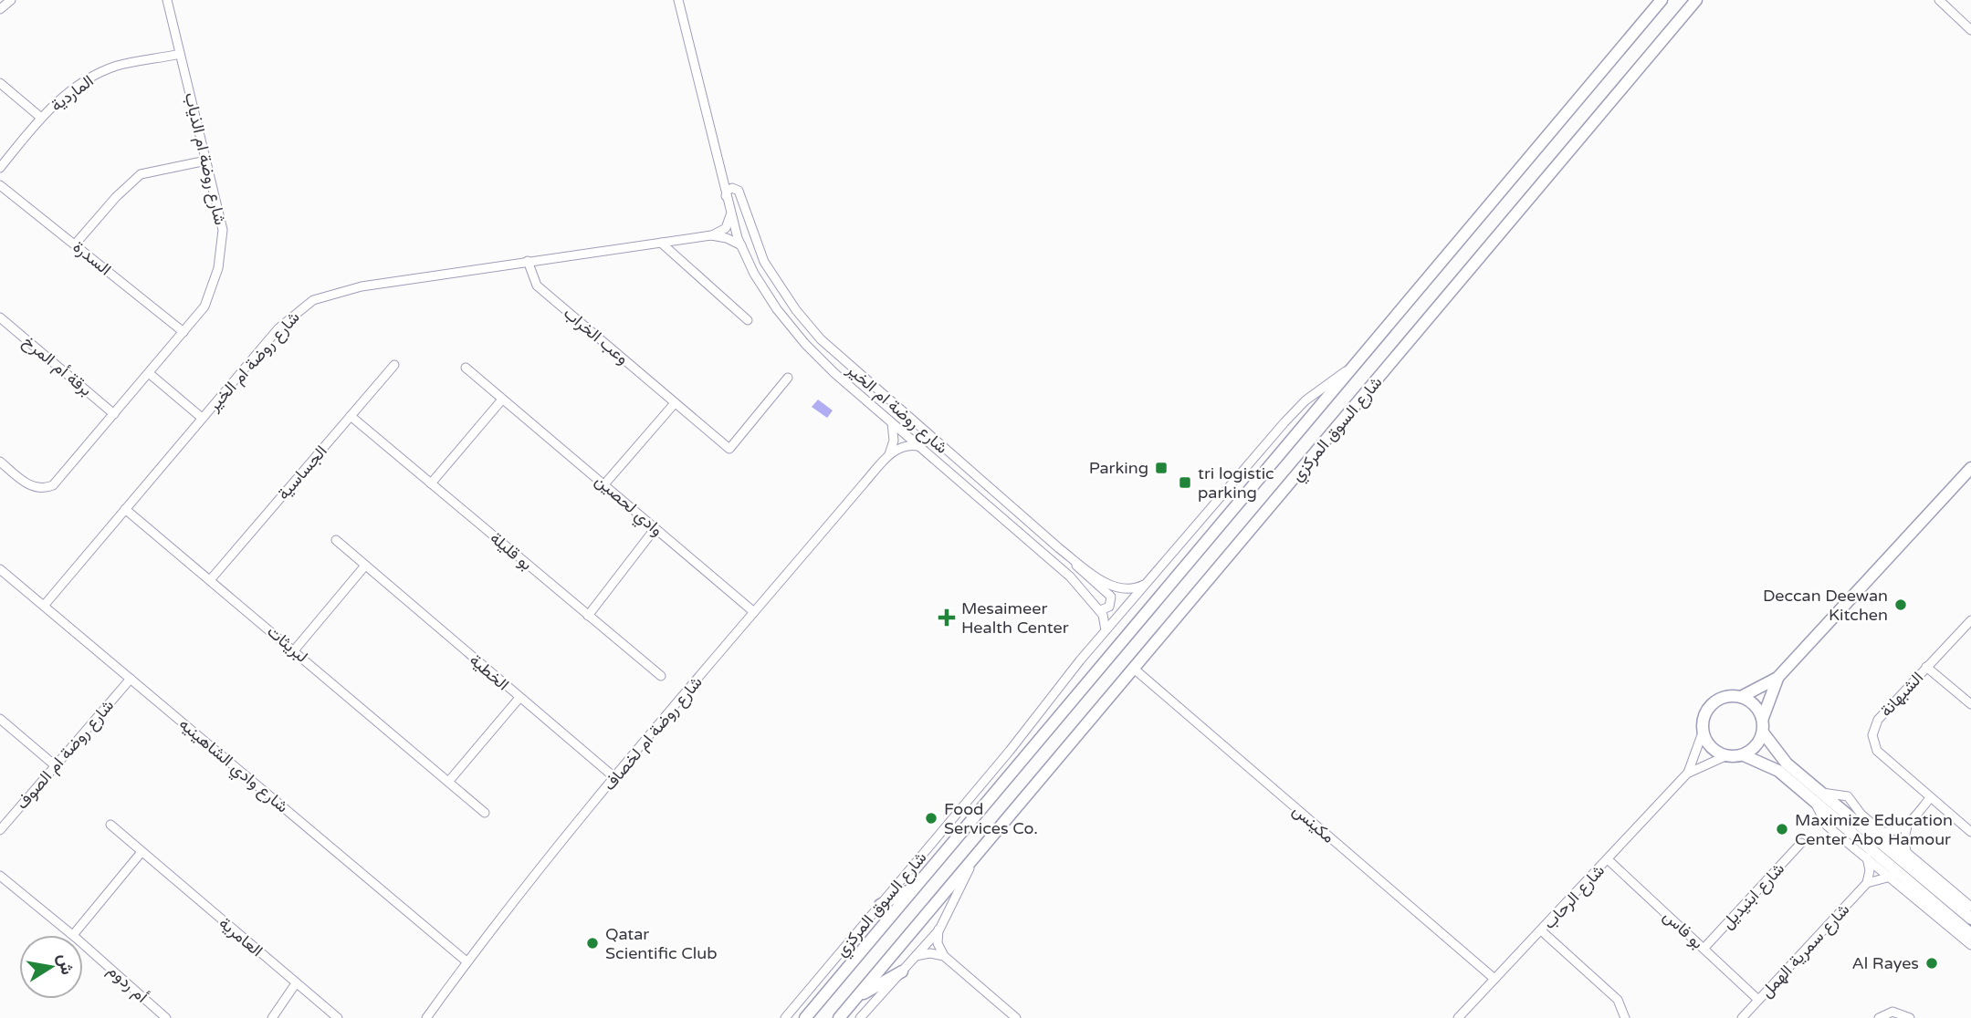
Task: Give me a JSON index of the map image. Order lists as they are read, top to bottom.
{
  "streets": {
    "main road": ["شارع السوق المركزي"],
    "street": [
      "الماردية",
      "شارع روضة ام الذياب",
      "السدرة",
      "وعب الخراب",
      "شارع روضة ام الخير",
      "برقة أم المرخ",
      "الجساسية",
      "وادي لحصين",
      "بو قليلة",
      "لبريثات",
      "الخطية",
      "الشبهانة",
      "شارع روضة ام لخصاف",
      "شارع روضة ام الصوف",
      "شارع وادي الشاهينيه",
      "مكينس",
      "شارع ابنيديل",
      "شارع الرحاب",
      "بو فاس",
      "العامرية",
      "شارع سمرية الهمل",
      "أم ردوم"
    ]
  },
  "crossings": [
    ["الماردية", "شارع روضة ام الذياب"],
    ["شارع روضة ام الذياب", "السدرة"],
    ["شارع روضة ام الذياب", "برقة أم المرخ"],
    ["وعب الخراب", "شارع روضة ام الخير"],
    ["شارع روضة ام الخير", "شارع السوق المركزي"],
    ["شارع روضة ام الخير", "لبريثات"],
    ["شارع روضة ام الخير", "شارع وادي الشاهينيه"],
    ["شارع السوق المركزي", "مكينس"],
    ["الجساسية", "بو قليلة"],
    ["الجساسية", "لبريثات"],
    ["وادي لحصين", "شارع روضة ام لخصاف"],
    ["الخطية", "شارع روضة ام لخصاف"],
    ["شارع روضة ام لخصاف", "شارع وادي الشاهينيه"],
    ["شارع روضة ام الصوف", "شارع وادي الشاهينيه"],
    ["مكينس", "شارع الرحاب"],
    ["شارع ابنيديل", "بو فاس"],
    ["شارع الرحاب", "بو فاس"],
    ["بو فاس", "شارع سمرية الهمل"]
  ],
  "places": {
    "transit": ["Parking", "tri logistic parking"],
    "other": [
      "Deccan Deewan Kitchen",
      "Food Services Co.",
      "Maximize Education Center Abo Hamour",
      "Qatar Scientific Club",
      "Al Rayes"
    ],
    "health": ["Mesaimeer Health Center"]
  },
  "north": "right"
}
